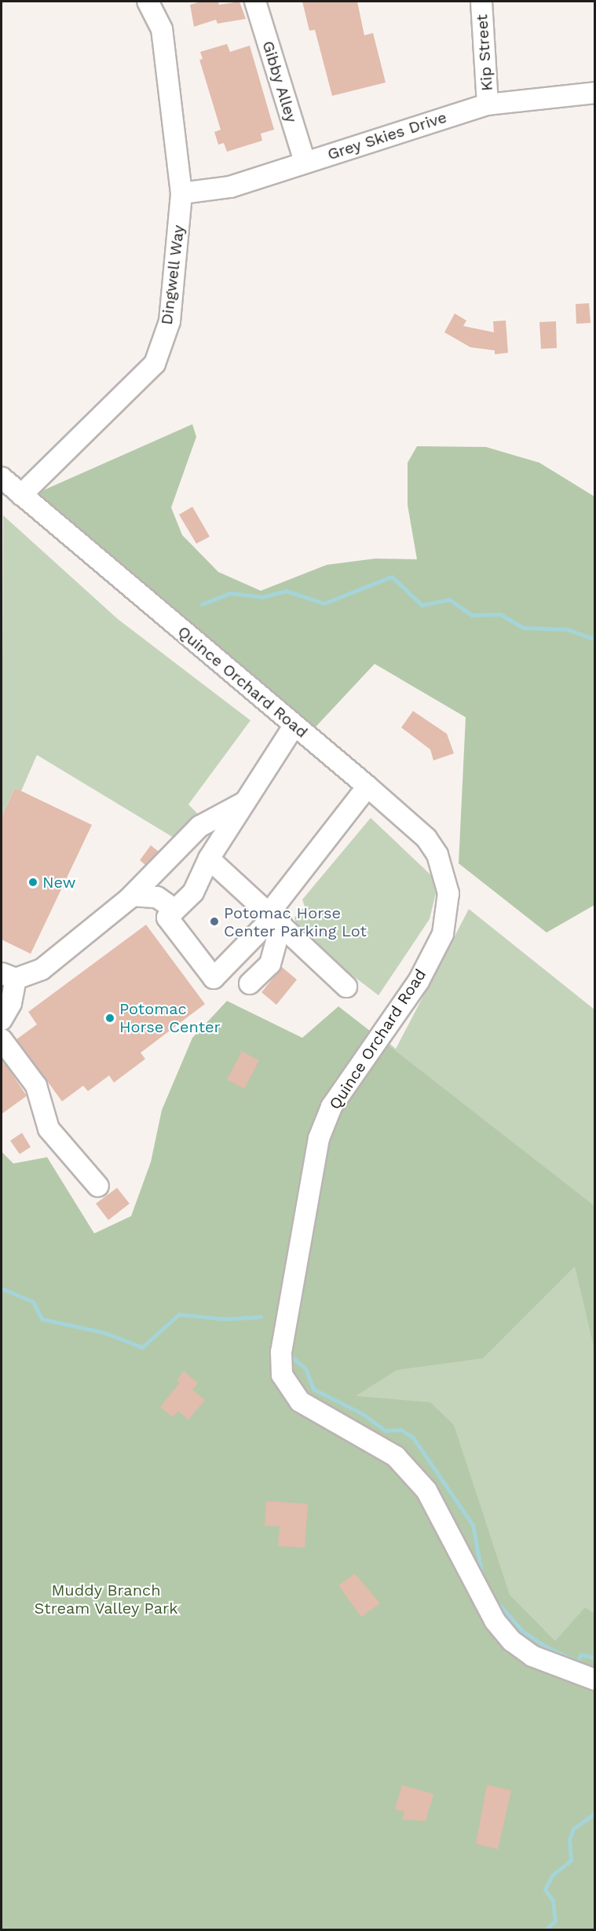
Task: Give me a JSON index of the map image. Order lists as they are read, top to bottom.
{
  "streets": {
    "street": [
      "Kip Street",
      "Gibby Alley",
      "Grey Skies Drive",
      "Dingwell Way",
      "Quince Orchard Road"
    ]
  },
  "crossings": [
    ["Kip Street", "Grey Skies Drive"],
    ["Gibby Alley", "Grey Skies Drive"],
    ["Grey Skies Drive", "Dingwell Way"],
    ["Dingwell Way", "Quince Orchard Road"]
  ],
  "parks": ["Muddy Branch Stream Valley Park"],
  "places": ["New", "Potomac Horse Center Parking Lot", "Potomac Horse Center"]
}
